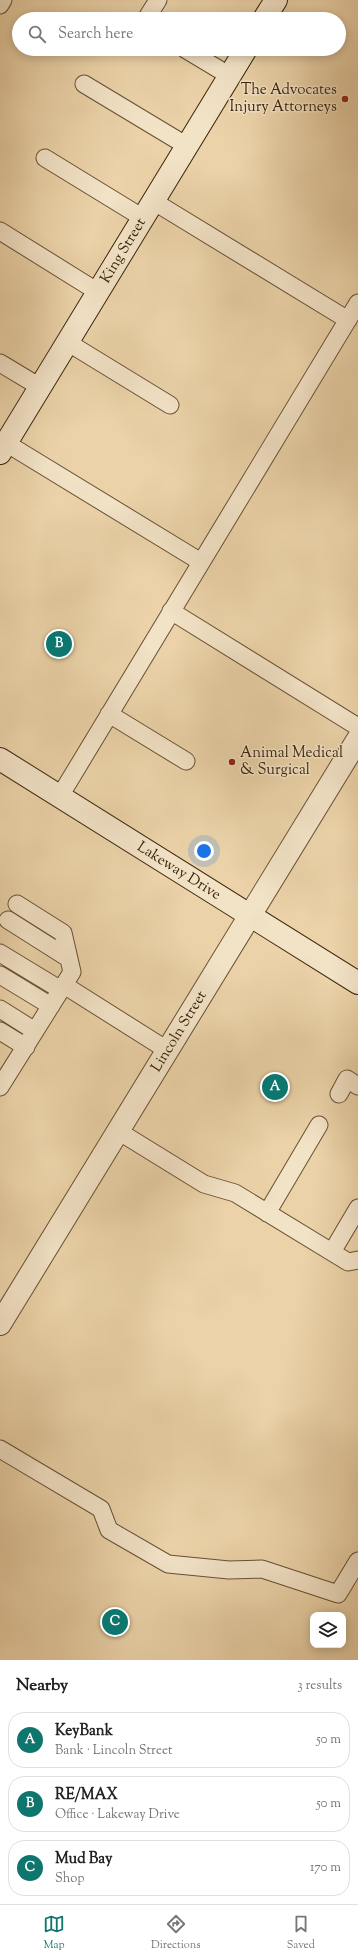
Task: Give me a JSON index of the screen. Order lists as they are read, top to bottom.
{
  "streets": {
    "main road": ["King Street", "Lakeway Drive", "Lincoln Street"]
  },
  "crossings": [
    ["Lakeway Drive", "Lincoln Street"]
  ],
  "places": ["The Advocates Injury Attorneys", "Animal Medical & Surgical"],
  "page": {
    "search": "Search here",
    "pins": ["B", "A", "C"],
    "heading": ["Nearby", "3 results"],
    "list": [
      {
        "mark": "A",
        "name": "KeyBank",
        "note": "Bank · Lincoln Street",
        "value": "50 m"
      },
      {
        "mark": "B",
        "name": "RE/MAX",
        "note": "Office · Lakeway Drive",
        "value": "50 m"
      },
      {
        "mark": "C",
        "name": "Mud Bay",
        "note": "Shop",
        "value": "170 m"
      }
    ],
    "nav": ["Map", "Directions", "Saved"]
  }
}
